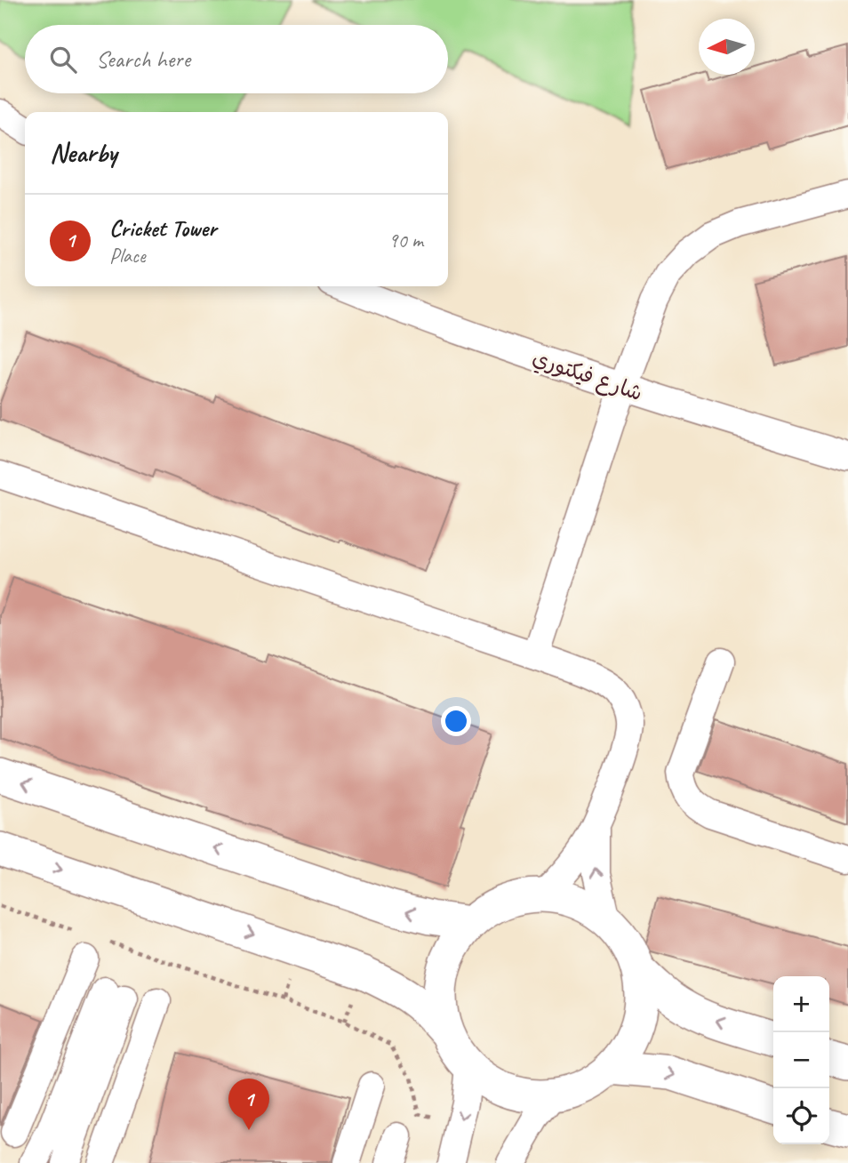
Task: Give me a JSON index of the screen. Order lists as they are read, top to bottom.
{
  "streets": {
    "street": ["شارع فيكتوري"]
  },
  "north": "left",
  "page": {
    "search": "Search here",
    "heading": "Nearby",
    "list": [
      {
        "mark": "1",
        "name": "Cricket Tower",
        "note": "Place",
        "value": "90 m"
      }
    ],
    "map_buttons": ["+", "−"],
    "pins": "1"
  }
}
